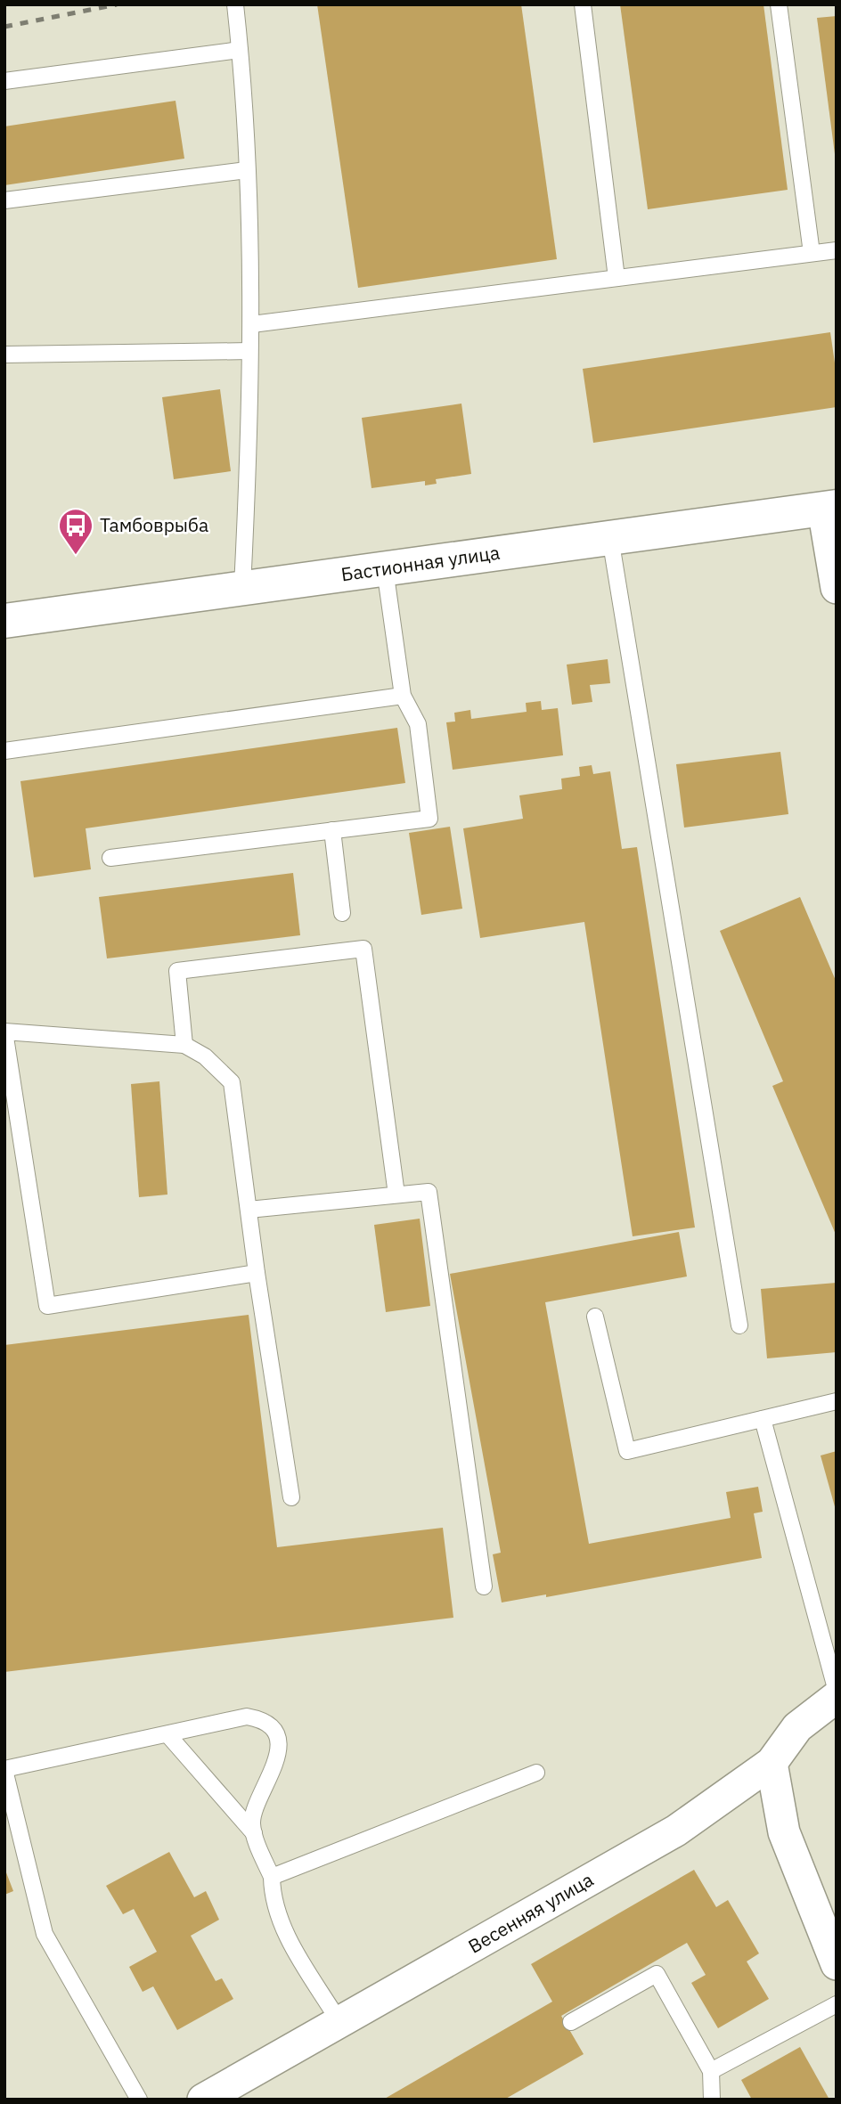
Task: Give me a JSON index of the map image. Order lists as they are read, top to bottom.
{
  "streets": {
    "main road": ["Бастионная улица"],
    "street": ["Весенняя улица"]
  },
  "places": {
    "bus stop": ["Тамбоврыба"]
  }
}
